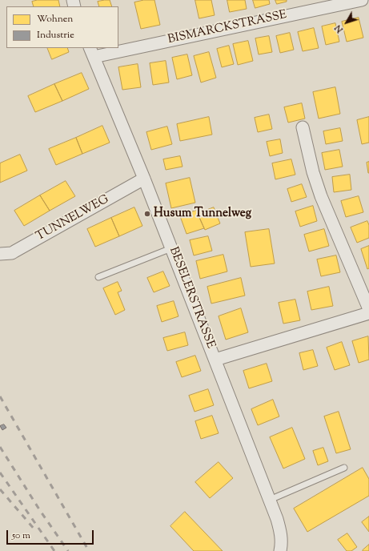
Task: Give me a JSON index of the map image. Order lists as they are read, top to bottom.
{
  "streets": {
    "street": ["BISMARCKSTRASSE", "TUNNELWEG", "BESELERSTRASSE"]
  },
  "crossings": [
    ["BISMARCKSTRASSE", "BESELERSTRASSE"],
    ["TUNNELWEG", "BESELERSTRASSE"]
  ],
  "places": ["Husum Tunnelweg"],
  "legend": ["Wohnen", "Industrie"],
  "scale_bar": "50 m",
  "north": "bottom left"
}
